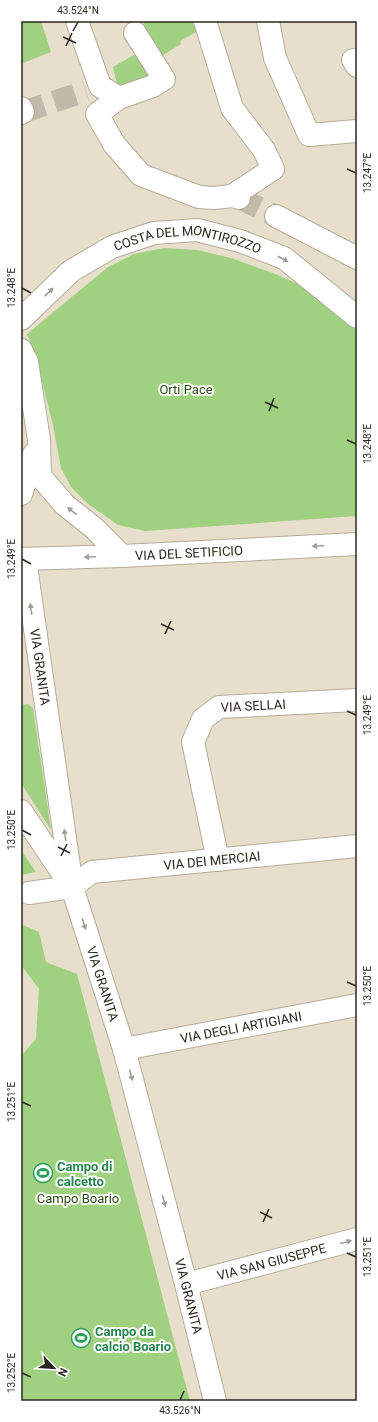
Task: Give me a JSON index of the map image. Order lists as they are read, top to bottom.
{
  "streets": {
    "street": [
      "COSTA DEL MONTIROZZO",
      "VIA DEL SETIFICIO",
      "VIA GRANITA",
      "VIA SELLAI",
      "VIA DEI MERCIAI",
      "VIA DEGLI ARTIGIANI",
      "VIA SAN GIUSEPPE"
    ]
  },
  "crossings": [
    ["VIA DEL SETIFICIO", "VIA GRANITA"],
    ["VIA GRANITA", "VIA DEI MERCIAI"],
    ["VIA GRANITA", "VIA DEGLI ARTIGIANI"],
    ["VIA GRANITA", "VIA SAN GIUSEPPE"],
    ["VIA SELLAI", "VIA DEI MERCIAI"]
  ],
  "one_way": ["COSTA DEL MONTIROZZO", "VIA DEL SETIFICIO", "VIA SAN GIUSEPPE"],
  "parks": ["Orti Pace", "Campo Boario"],
  "places": {
    "sports": ["Campo di calcetto", "Campo da calcio Boario"]
  },
  "north": "bottom right",
  "coordinates": [
    "43.524°N",
    "13.247°E",
    "13.248°E",
    "13.249°E",
    "13.250°E",
    "13.251°E",
    "13.252°E",
    "43.526°N"
  ]
}
